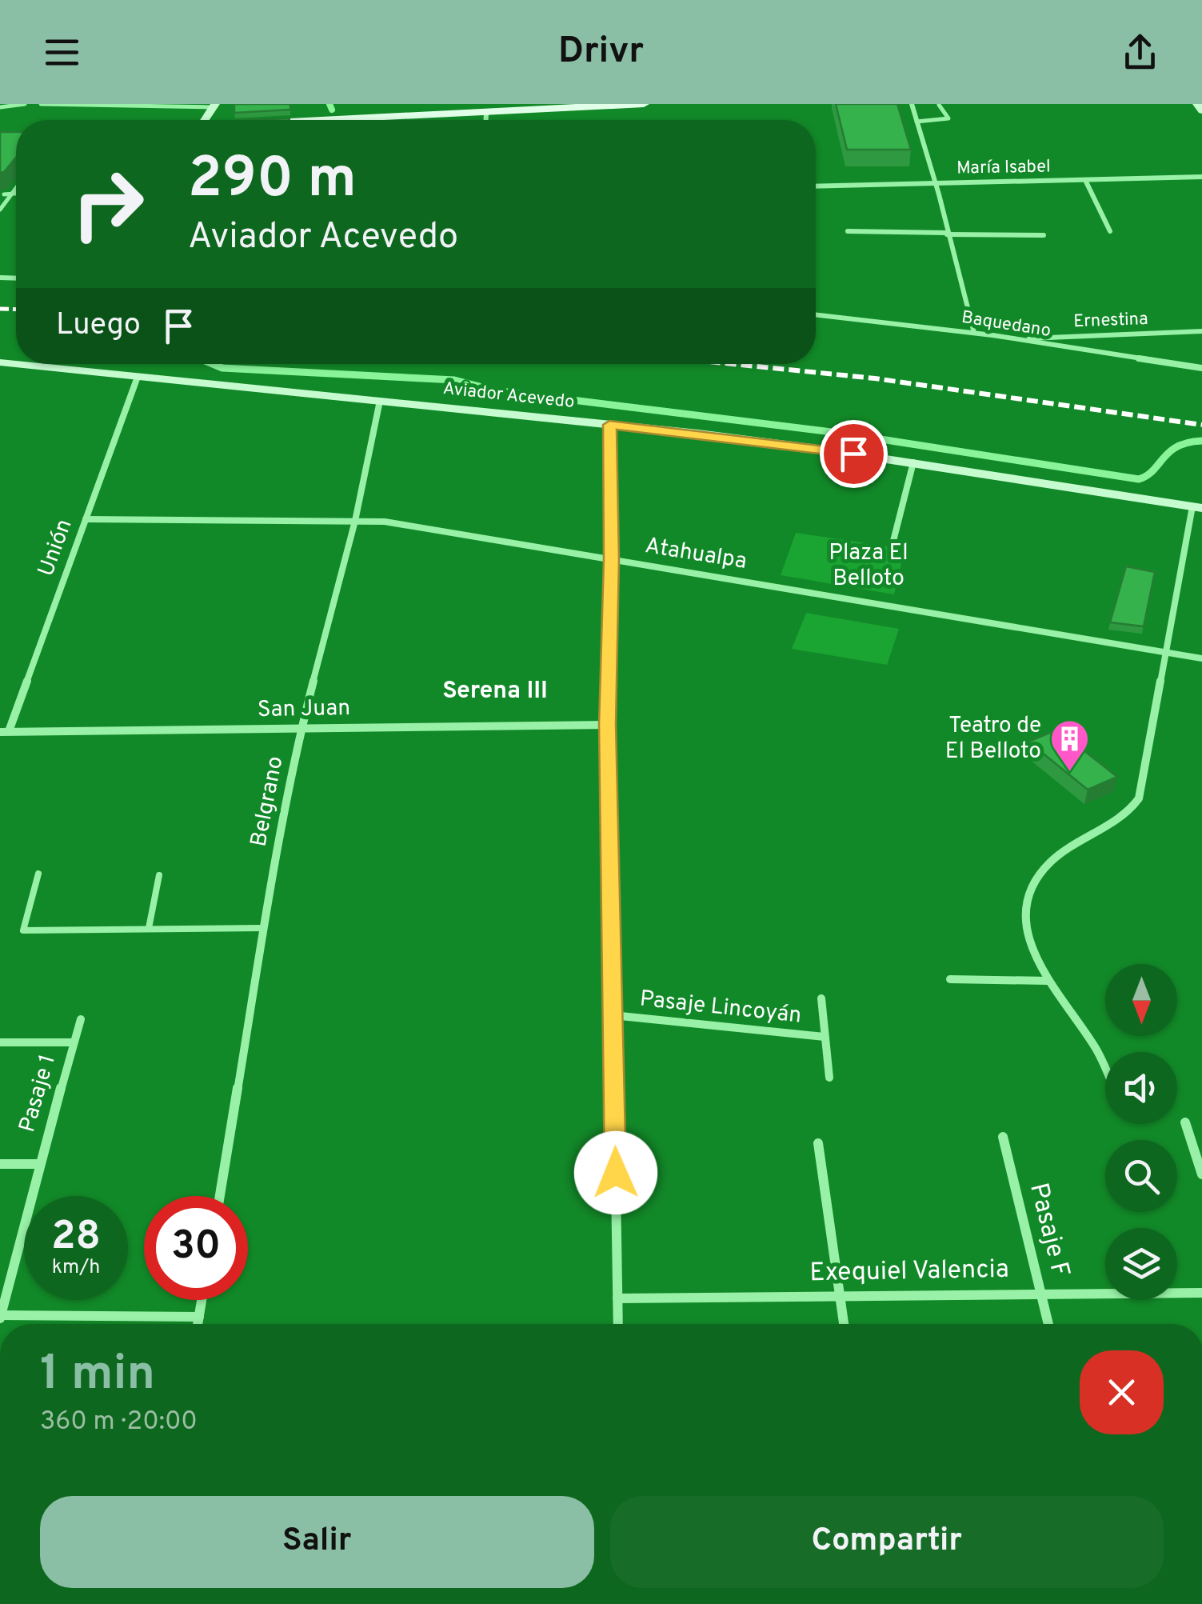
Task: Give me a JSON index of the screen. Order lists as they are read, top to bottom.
{
  "streets": {
    "main road": ["Aviador Acevedo"],
    "street": [
      "María Isabel",
      "Ernestina",
      "Baquedano",
      "Unión",
      "Atahualpa",
      "San Juan",
      "Belgrano",
      "Pasaje Lincoyán",
      "Pasaje 1",
      "Pasaje F",
      "Exequiel Valencia"
    ]
  },
  "crossings": [
    ["Ernestina", "Baquedano"],
    ["Aviador Acevedo", "Unión"],
    ["Aviador Acevedo", "Belgrano"],
    ["Unión", "Atahualpa"],
    ["Unión", "San Juan"],
    ["Atahualpa", "Belgrano"],
    ["San Juan", "Belgrano"],
    ["Pasaje F", "Exequiel Valencia"]
  ],
  "districts": ["Serena III"],
  "parks": ["Plaza El Belloto"],
  "places": {
    "building": ["Teatro de El Belloto"]
  },
  "north": "bottom",
  "page": {
    "header": "Drivr",
    "turn": ["290 m", "Aviador Acevedo"],
    "then": "Luego",
    "speed": "28 km/h",
    "limit": "30",
    "heading": ["1 min", "360 m · 20:00"],
    "buttons": ["Salir", "Compartir"]
  }
}
